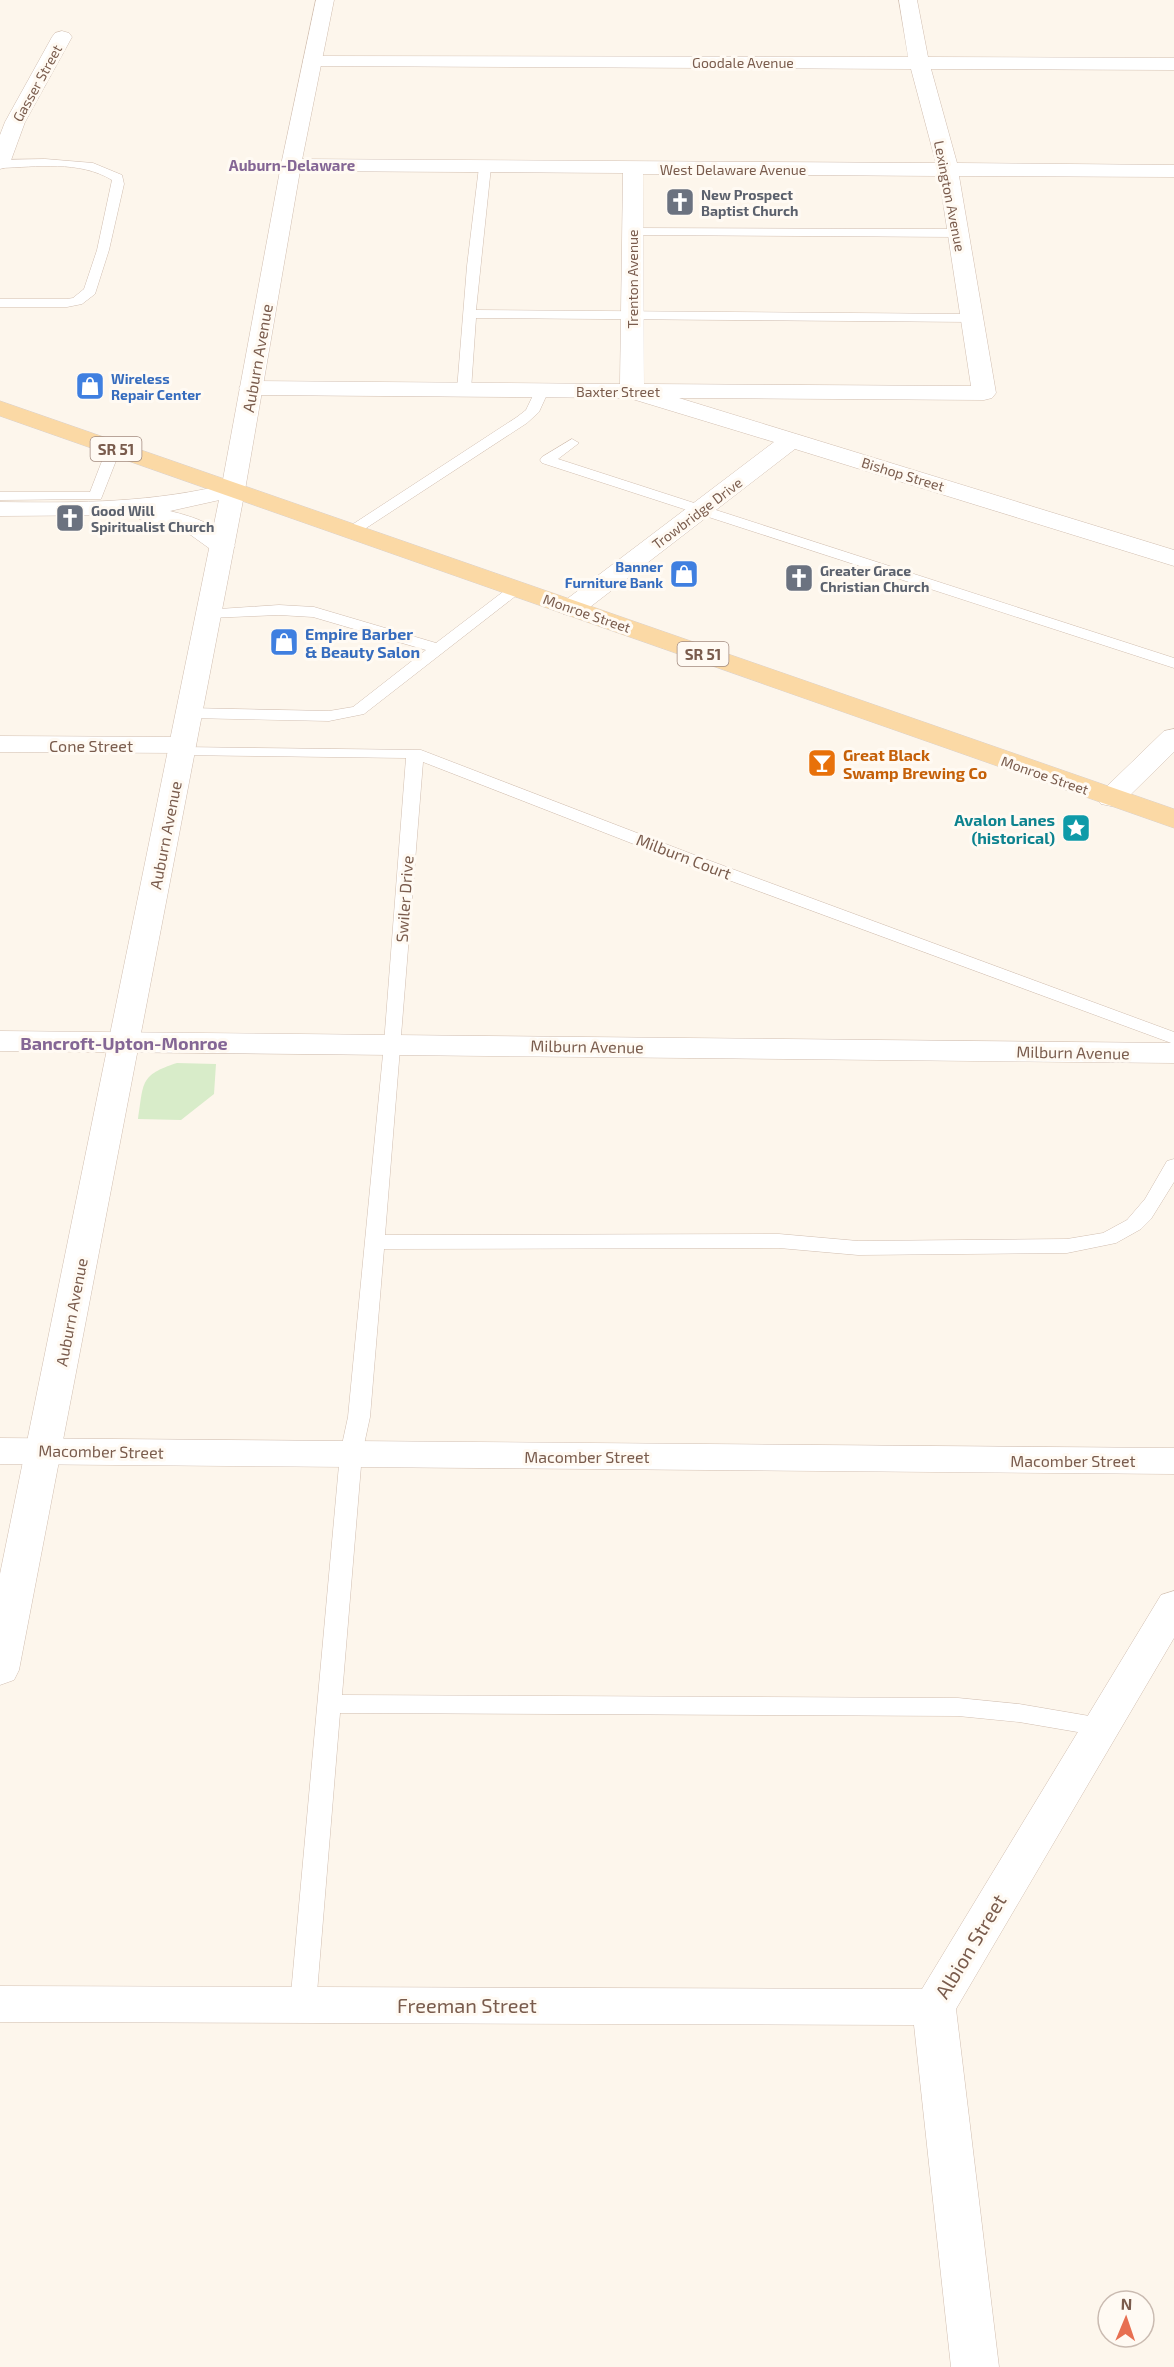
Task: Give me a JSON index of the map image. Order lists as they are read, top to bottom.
{
  "streets": {
    "main road": ["SR 51", "Monroe Street"],
    "street": [
      "Goodale Avenue",
      "Gasser Street",
      "West Delaware Avenue",
      "Lexington Avenue",
      "Trenton Avenue",
      "Auburn Avenue",
      "Baxter Street",
      "Bishop Street",
      "Trowbridge Drive",
      "Cone Street",
      "Milburn Avenue",
      "Macomber Street",
      "Albion Street",
      "Freeman Street"
    ],
    "lane": ["Milburn Court", "Swiler Drive"]
  },
  "crossings": [
    ["Goodale Avenue", "Lexington Avenue"],
    ["Goodale Avenue", "Auburn Avenue"],
    ["West Delaware Avenue", "Lexington Avenue"],
    ["West Delaware Avenue", "Trenton Avenue"],
    ["West Delaware Avenue", "Auburn Avenue"],
    ["Lexington Avenue", "Baxter Street"],
    ["Trenton Avenue", "Baxter Street"],
    ["Trenton Avenue", "Bishop Street"],
    ["Auburn Avenue", "Baxter Street"],
    ["Auburn Avenue", "Monroe Street"],
    ["Auburn Avenue", "Cone Street"],
    ["Auburn Avenue", "Milburn Court"],
    ["Auburn Avenue", "Milburn Avenue"],
    ["Auburn Avenue", "Macomber Street"],
    ["Baxter Street", "Bishop Street"],
    ["Bishop Street", "Trowbridge Drive"],
    ["Trowbridge Drive", "Monroe Street"],
    ["Cone Street", "Milburn Court"],
    ["Milburn Court", "Swiler Drive"],
    ["Swiler Drive", "Milburn Avenue"],
    ["Swiler Drive", "Macomber Street"],
    ["Swiler Drive", "Freeman Street"],
    ["Albion Street", "Freeman Street"]
  ],
  "districts": ["Auburn-Delaware", "Bancroft-Upton-Monroe"],
  "places": {
    "church": ["New Prospect Baptist Church", "Good Will Spiritualist Church", "Greater Grace Christian Church"],
    "shop": ["Wireless Repair Center", "Banner Furniture Bank", "Empire Barber & Beauty Salon"],
    "bar": ["Great Black Swamp Brewing Co"],
    "place": ["Avalon Lanes (historical)"]
  },
  "north": "top"
}
